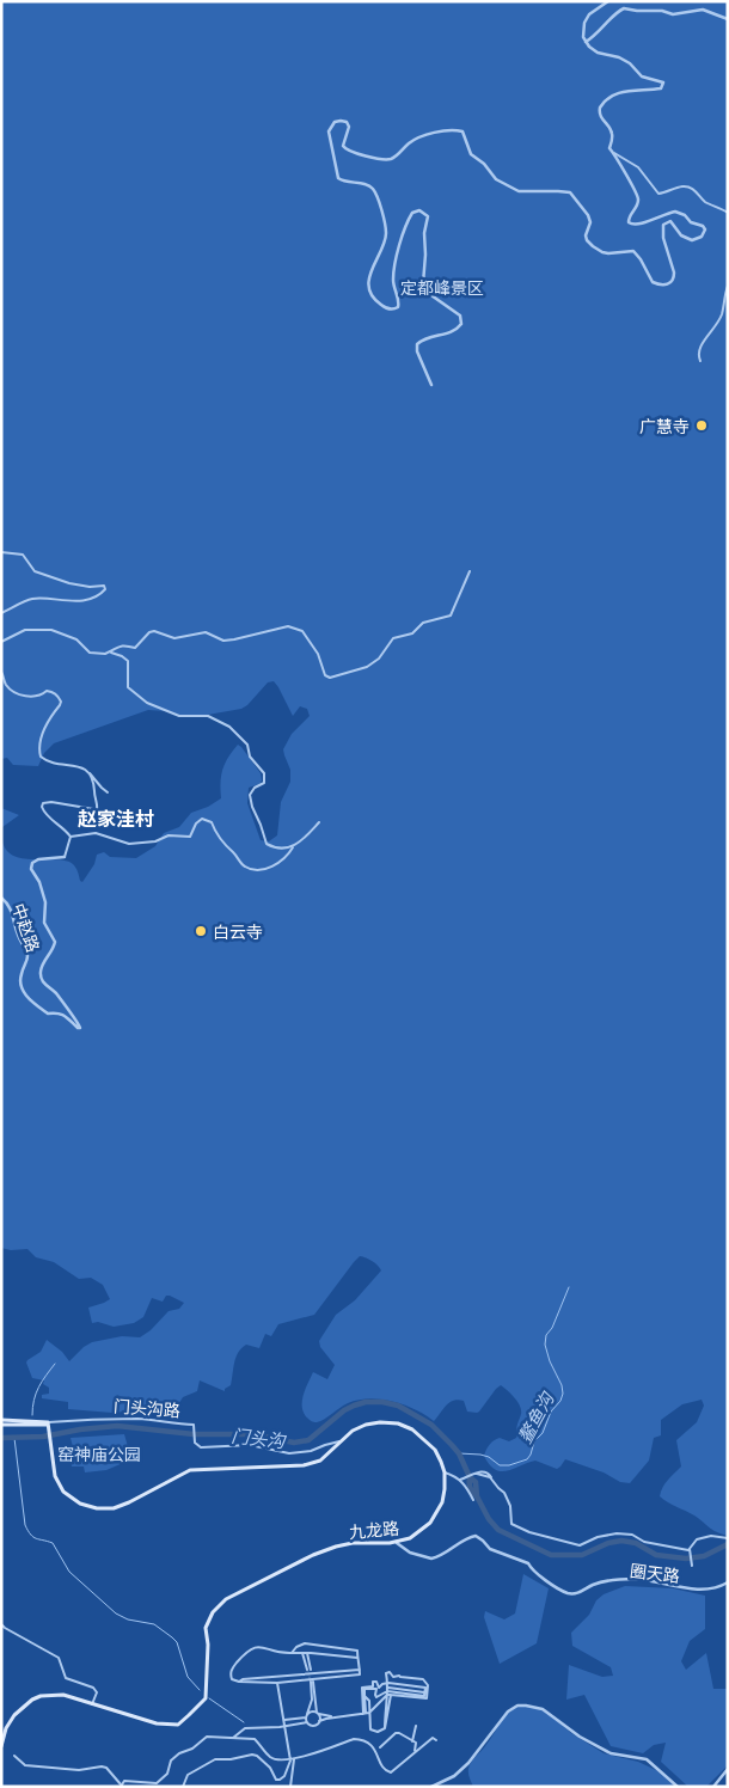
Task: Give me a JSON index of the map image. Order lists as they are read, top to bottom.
{
  "streets": {
    "main road": ["门头沟路", "九龙路"],
    "street": ["中赵路", "圈天路"]
  },
  "crossings": [
    ["九龙路", "圈天路"]
  ],
  "districts": ["赵家洼村"],
  "water": ["鳌鱼沟", "门头沟"],
  "parks": ["定都峰景区", "窑神庙公园"],
  "places": ["广慧寺", "白云寺"]
}
